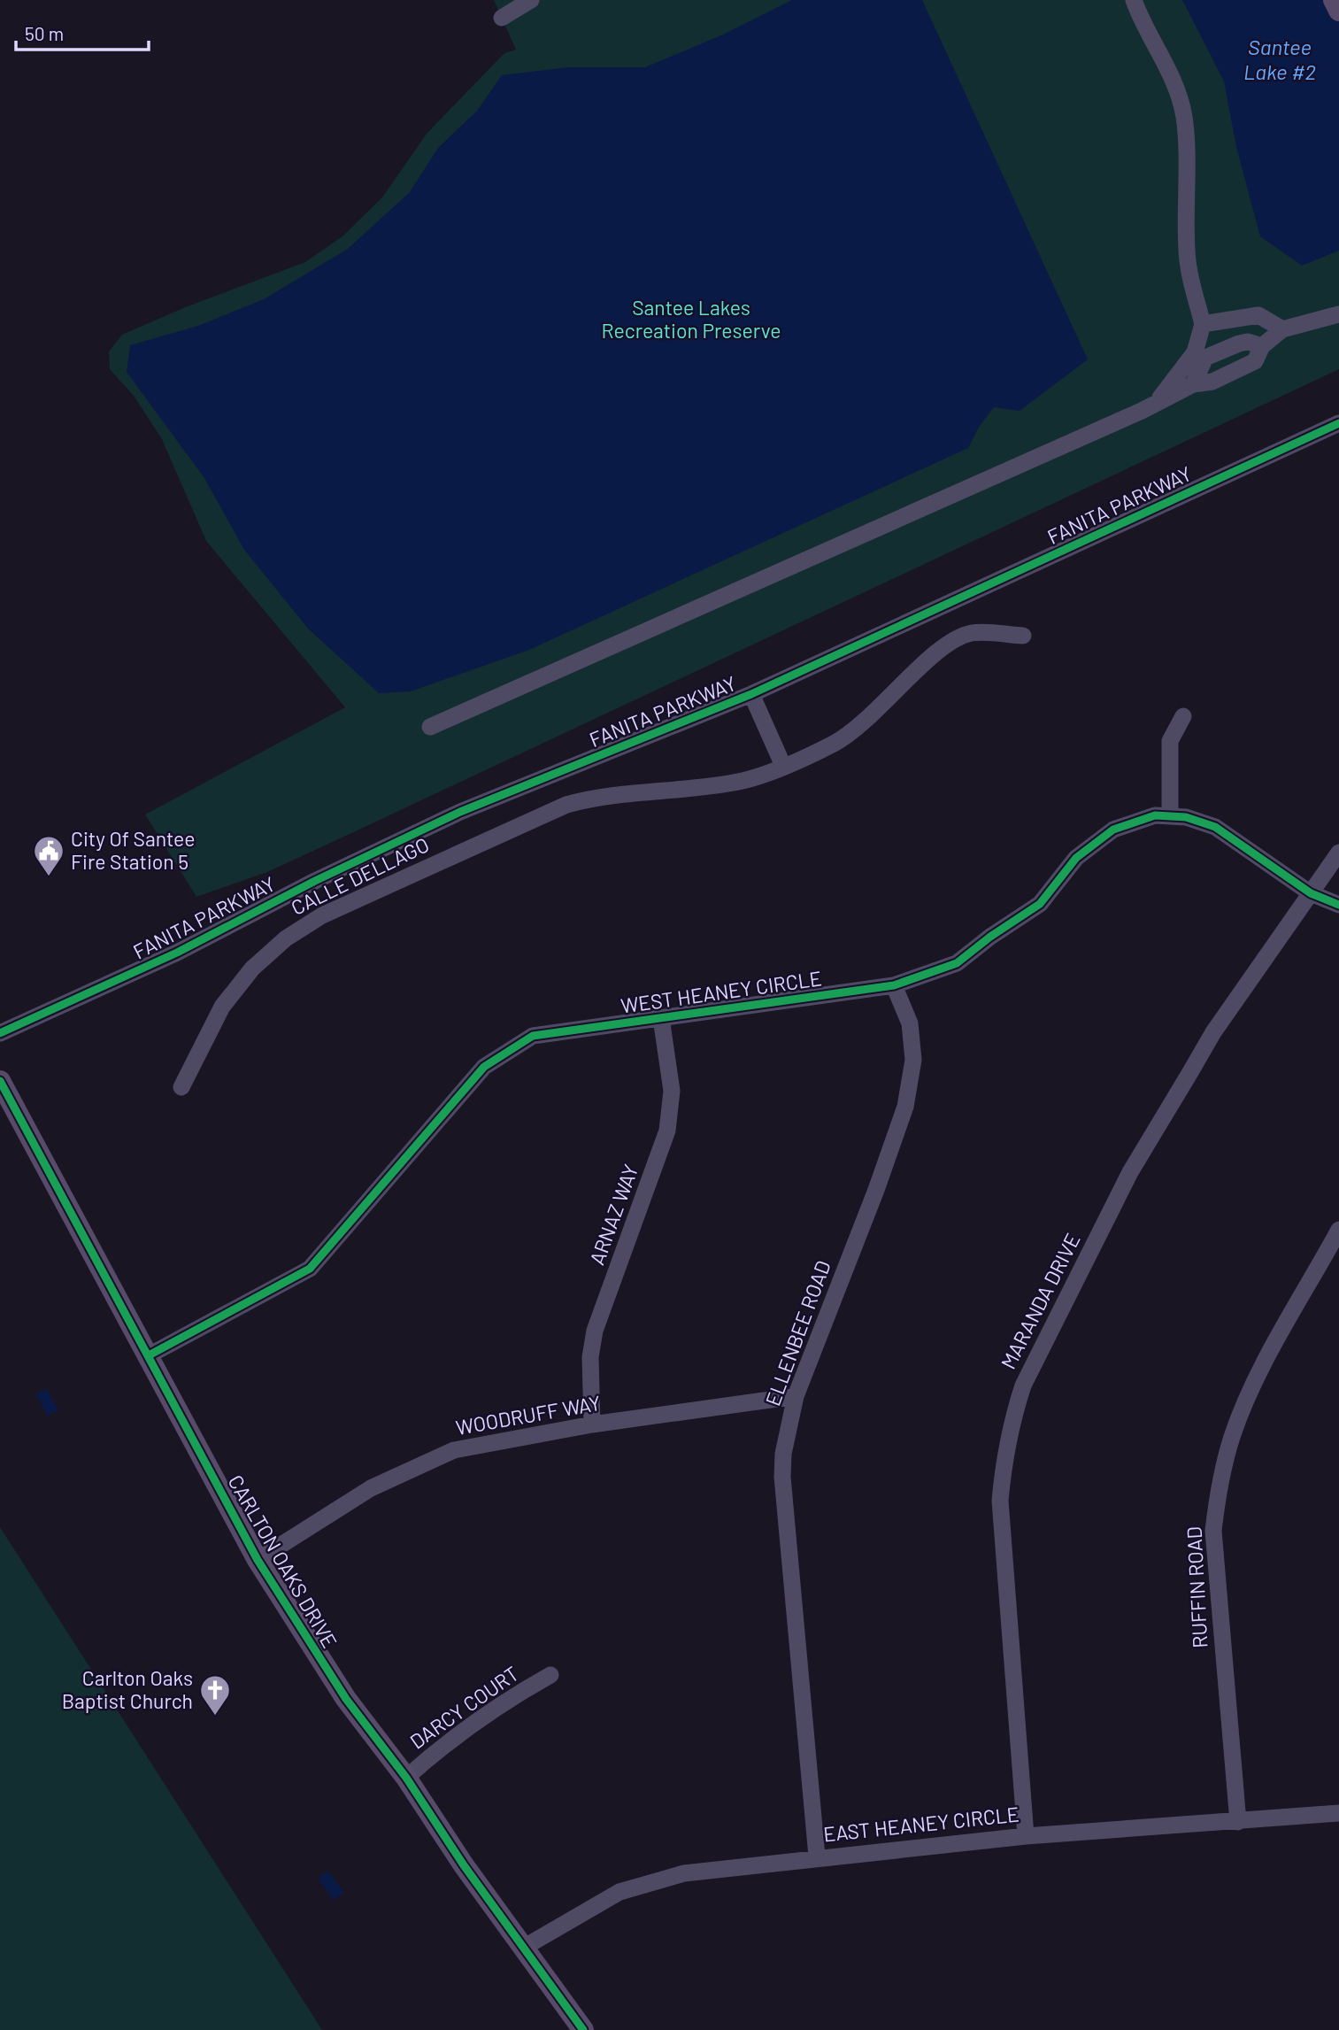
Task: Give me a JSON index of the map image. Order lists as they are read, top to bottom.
{
  "streets": {
    "main road": ["CARLTON OAKS DRIVE"],
    "street": [
      "FANITA PARKWAY",
      "CALLE DELLAGO",
      "WEST HEANEY CIRCLE",
      "ARNAZ WAY",
      "MARANDA DRIVE",
      "ELLENBEE ROAD",
      "WOODRUFF WAY",
      "RUFFIN ROAD",
      "DARCY COURT",
      "EAST HEANEY CIRCLE"
    ]
  },
  "crossings": [
    ["WEST HEANEY CIRCLE", "ARNAZ WAY"],
    ["WEST HEANEY CIRCLE", "MARANDA DRIVE"],
    ["WEST HEANEY CIRCLE", "ELLENBEE ROAD"],
    ["WEST HEANEY CIRCLE", "CARLTON OAKS DRIVE"],
    ["ARNAZ WAY", "WOODRUFF WAY"],
    ["MARANDA DRIVE", "EAST HEANEY CIRCLE"],
    ["ELLENBEE ROAD", "WOODRUFF WAY"],
    ["ELLENBEE ROAD", "EAST HEANEY CIRCLE"],
    ["WOODRUFF WAY", "CARLTON OAKS DRIVE"],
    ["CARLTON OAKS DRIVE", "DARCY COURT"],
    ["CARLTON OAKS DRIVE", "EAST HEANEY CIRCLE"],
    ["RUFFIN ROAD", "EAST HEANEY CIRCLE"]
  ],
  "water": ["Santee Lake #2"],
  "parks": ["Santee Lakes Recreation Preserve"],
  "places": {
    "public building": ["City Of Santee Fire Station 5"],
    "church": ["Carlton Oaks Baptist Church"]
  },
  "scale_bar": "50 m"
}
